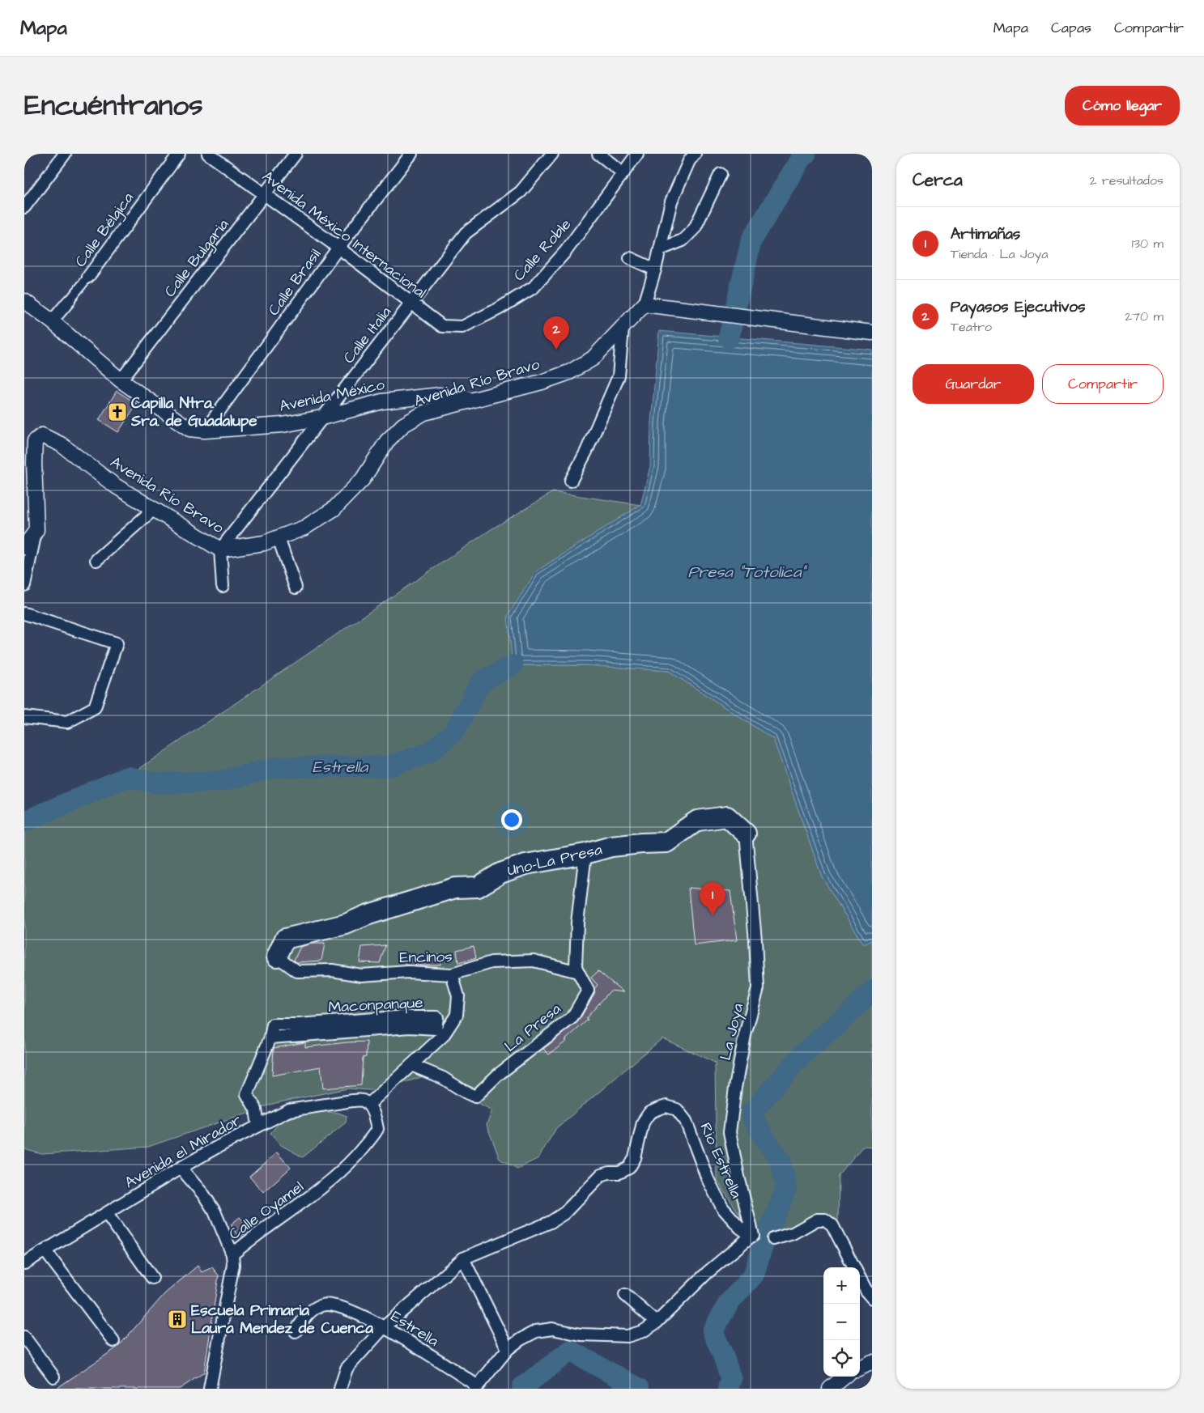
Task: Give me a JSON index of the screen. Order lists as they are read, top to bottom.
{
  "streets": {
    "highway": ["Uno-La Presa"],
    "street": [
      "Calle Bélgica",
      "Avenida México Internacional",
      "Calle Roble",
      "Calle Bulgaria",
      "Calle Brasil",
      "Calle Italia",
      "Avenida Río Bravo",
      "Avenida México",
      "Encinos",
      "Maconpanque",
      "La Presa",
      "La Joya",
      "Avenida el Mirador",
      "Rio Estrella",
      "Calle Oyamel",
      "Estrella"
    ]
  },
  "crossings": [
    ["Calle Bélgica", "Avenida México"],
    ["Avenida México Internacional", "Calle Roble"],
    ["Avenida México Internacional", "Calle Bulgaria"],
    ["Avenida México Internacional", "Calle Brasil"],
    ["Avenida México Internacional", "Calle Italia"],
    ["Calle Bulgaria", "Avenida México"],
    ["Calle Brasil", "Avenida México"],
    ["Calle Italia", "Avenida Río Bravo"],
    ["Calle Italia", "Avenida México"],
    ["Avenida Río Bravo", "Avenida México"],
    ["Uno-La Presa", "Encinos"],
    ["Uno-La Presa", "La Presa"],
    ["Uno-La Presa", "La Joya"],
    ["Encinos", "La Presa"],
    ["La Joya", "Rio Estrella"],
    ["Avenida el Mirador", "Calle Oyamel"],
    ["Rio Estrella", "Estrella"]
  ],
  "water": ["Presa \"Totolica\"", "Estrella"],
  "places": {
    "church": ["Capilla Ntra. Sra. de Guadalupe"],
    "building": ["Escuela Primaria Laura Mendez de Cuenca"]
  },
  "page": {
    "header": "Mapa",
    "nav": ["Mapa", "Capas", "Compartir"],
    "title": "Encuéntranos",
    "buttons": [
      "Cómo llegar",
      ["Guardar", "Compartir"]
    ],
    "heading": ["Cerca", "2 resultados"],
    "list": [
      {
        "mark": "1",
        "name": "Artimañas",
        "note": "Tienda · La Joya",
        "value": "130 m"
      },
      {
        "mark": "2",
        "name": "Payasos Ejecutivos",
        "note": "Teatro",
        "value": "270 m"
      }
    ],
    "pins": ["2", "1"],
    "map_buttons": ["+", "−"]
  }
}
